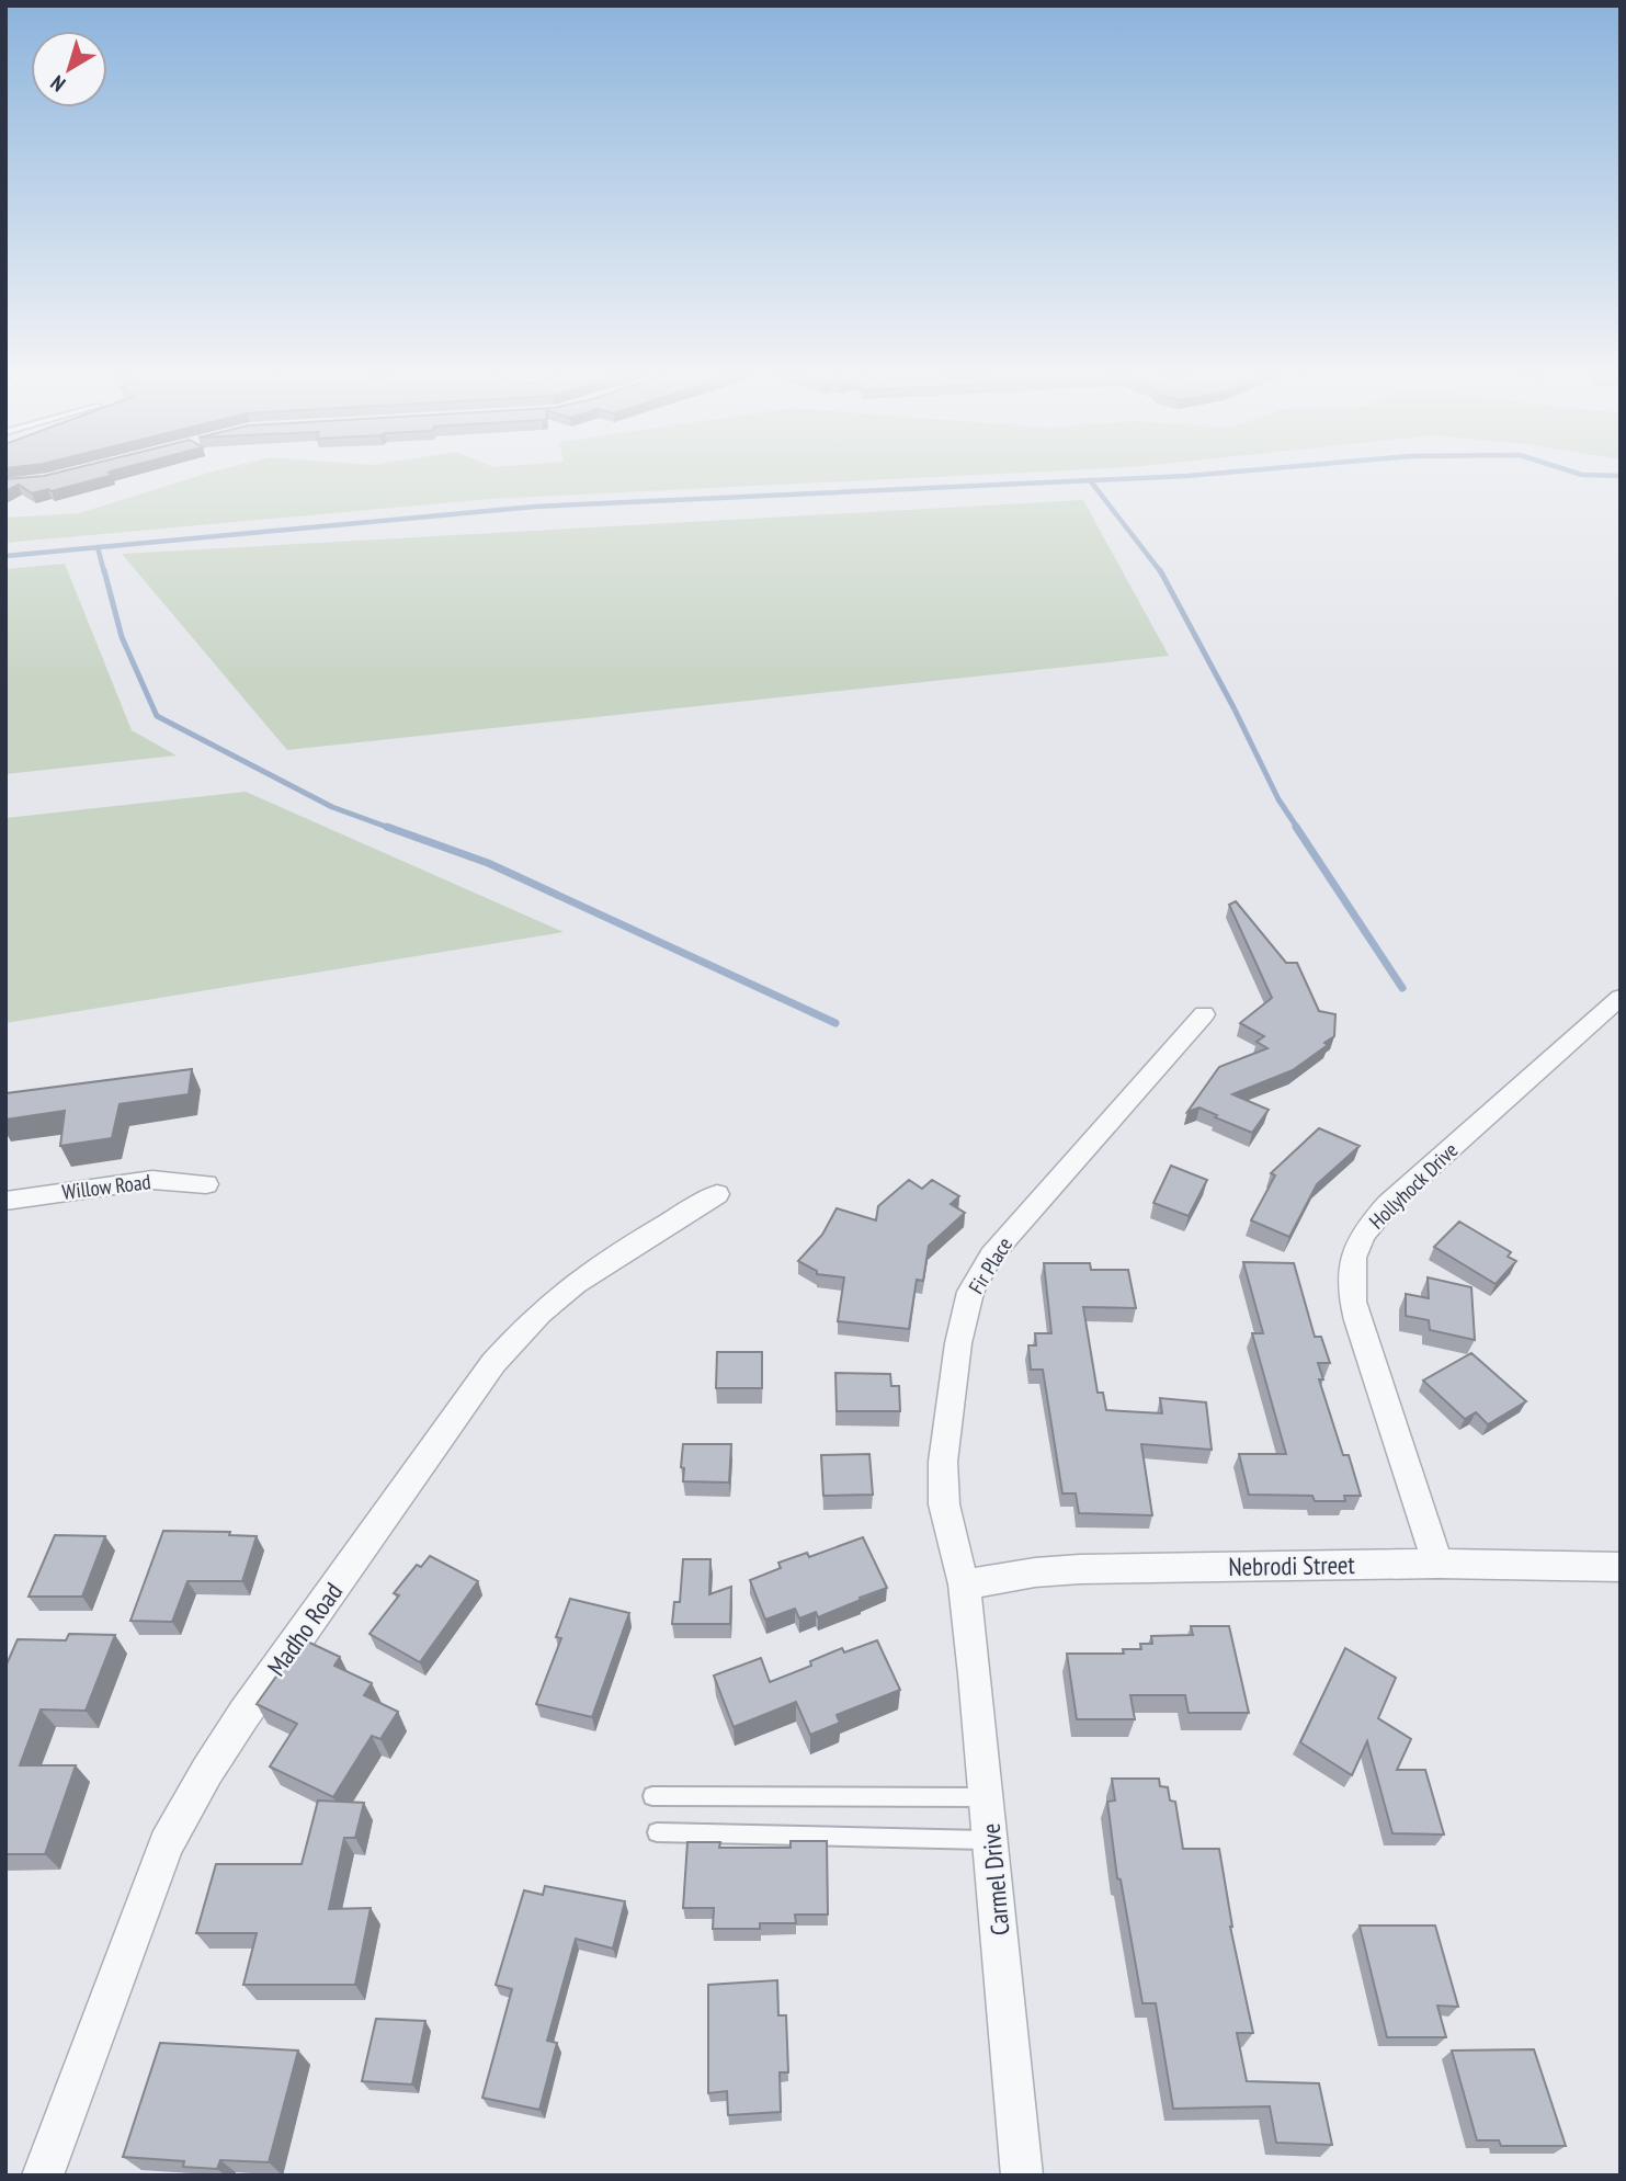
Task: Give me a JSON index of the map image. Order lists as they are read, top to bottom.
{
  "streets": {
    "street": [
      "Hollyhock Drive",
      "Willow Road",
      "Fir Place",
      "Nebrodi Street",
      "Madho Road",
      "Carmel Drive"
    ]
  },
  "crossings": [
    ["Hollyhock Drive", "Nebrodi Street"],
    ["Fir Place", "Nebrodi Street"],
    ["Fir Place", "Carmel Drive"],
    ["Nebrodi Street", "Carmel Drive"]
  ],
  "north": "bottom left"
}
